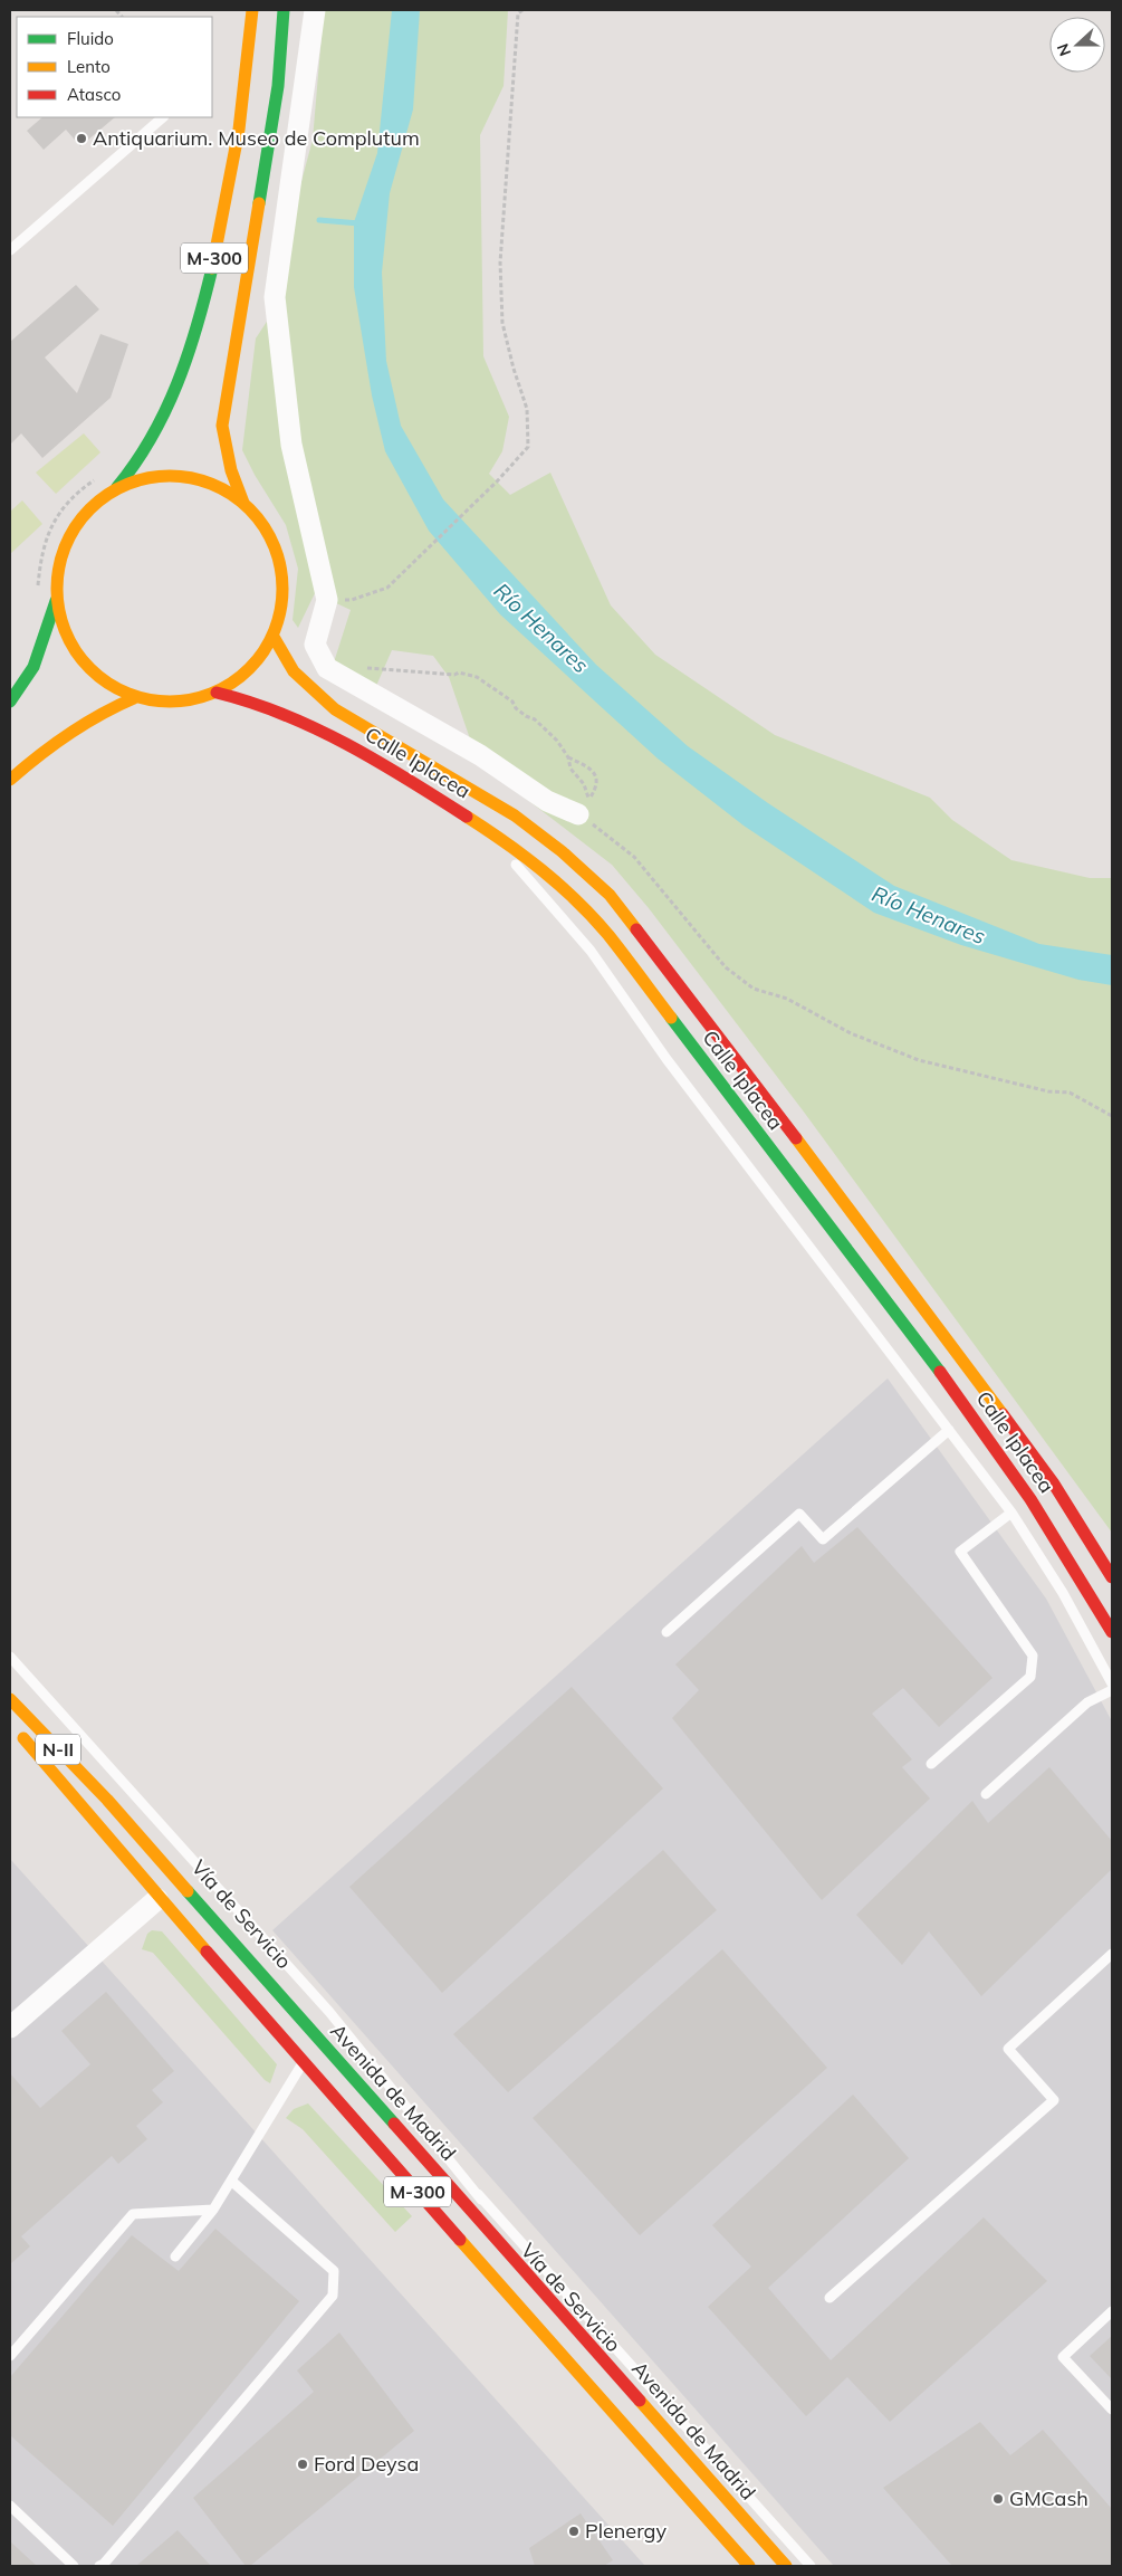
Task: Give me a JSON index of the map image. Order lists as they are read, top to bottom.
{
  "streets": {
    "main road": [
      "M-300",
      "Calle Iplacea",
      "N-II",
      "Avenida de Madrid"
    ],
    "lane": ["Vía de Servicio"]
  },
  "crossings": [
    ["M-300", "Calle Iplacea"],
    ["M-300", "N-II"],
    ["Vía de Servicio", "Avenida de Madrid"]
  ],
  "water": ["Río Henares"],
  "places": [
    "Antiquarium. Museo de Complutum",
    "Ford Deysa",
    "GMCash",
    "Plenergy"
  ],
  "legend": ["Fluido", "Lento", "Atasco"],
  "north": "left"
}
